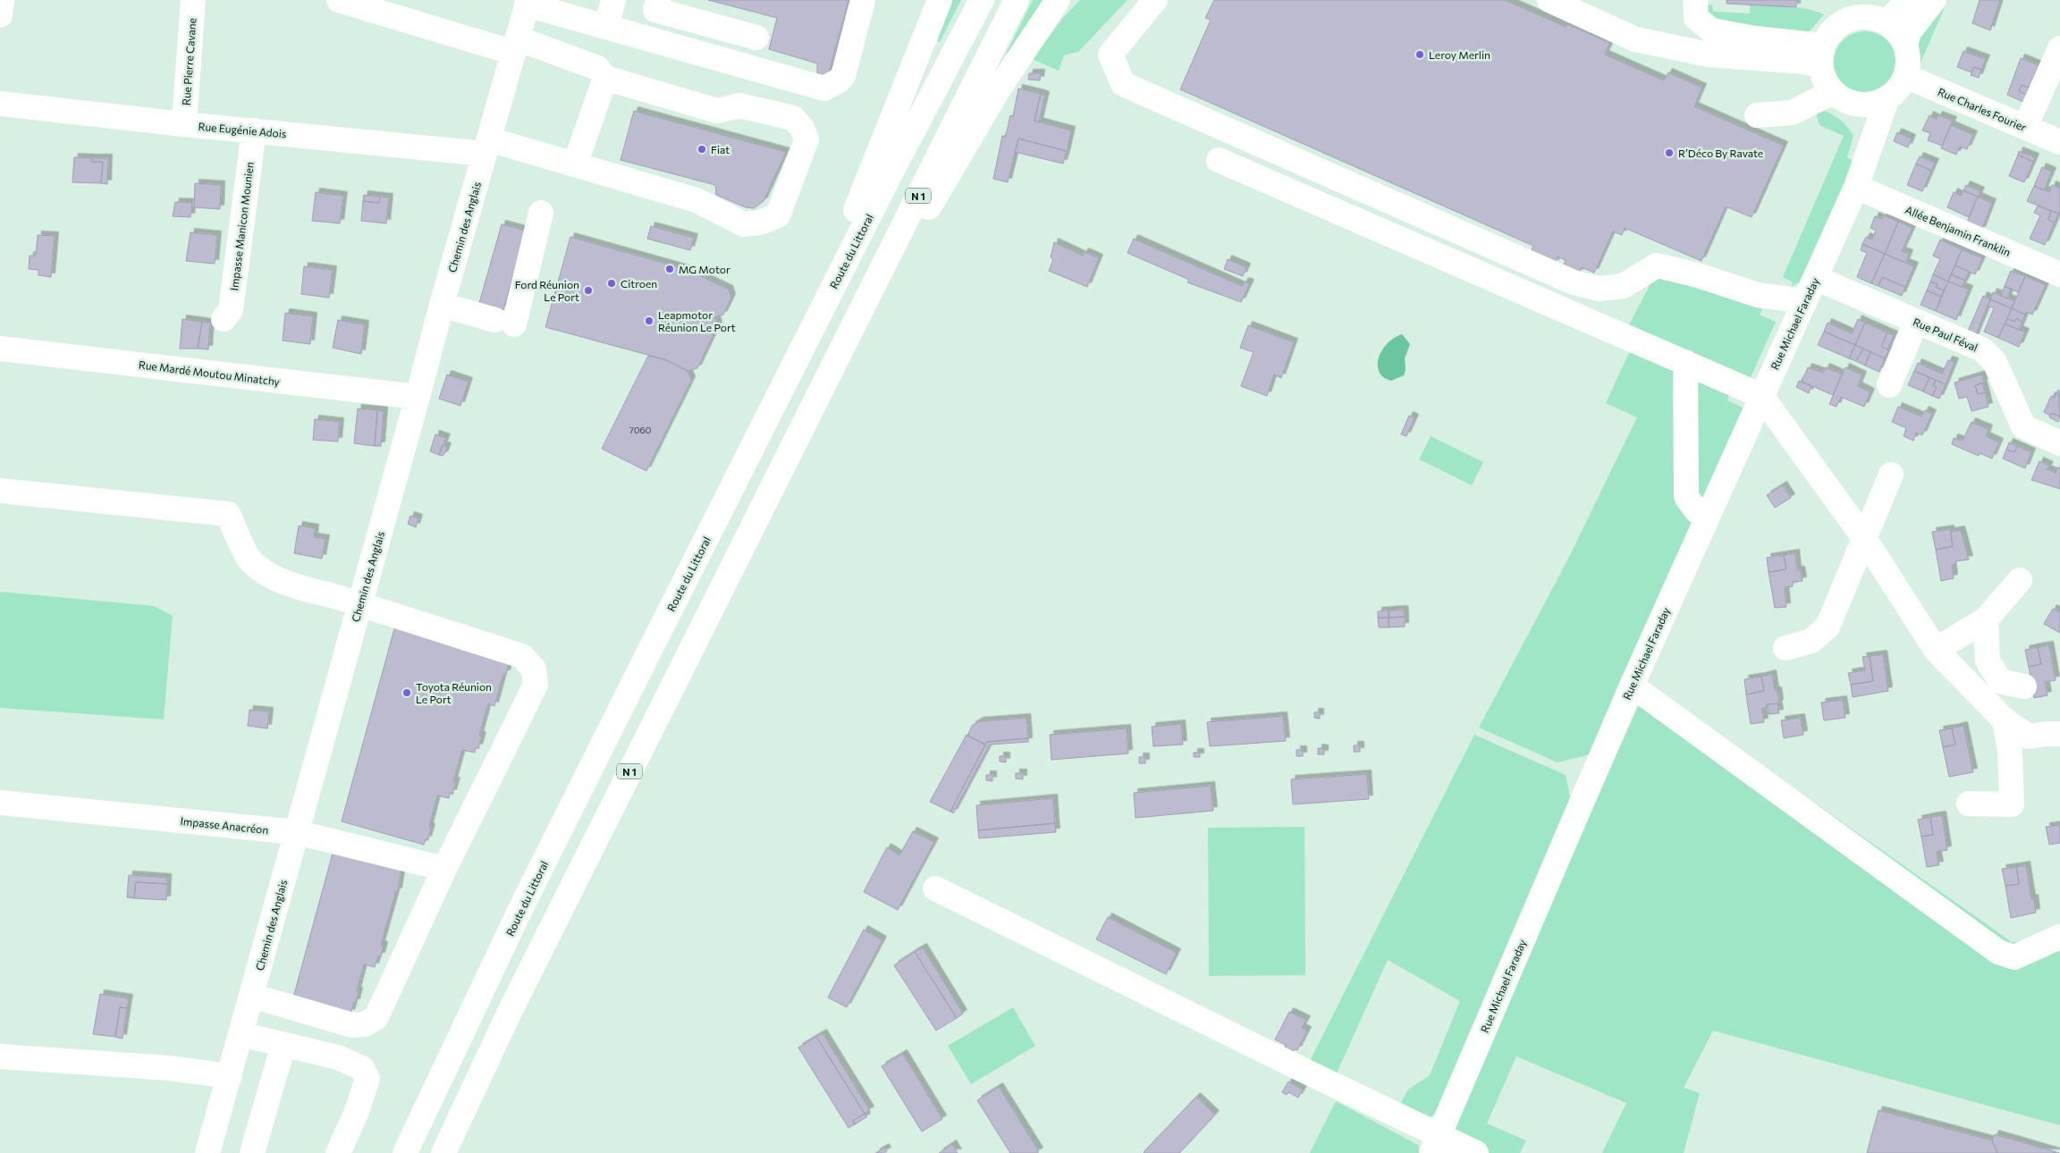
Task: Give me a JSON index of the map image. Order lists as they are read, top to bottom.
{
  "streets": {
    "main road": [
      "Rue Pierre Cavane",
      "Rue Charles Fourier",
      "Rue Eugénie Adois",
      "N 1",
      "Impasse Manicon Mounien",
      "Chemin des Anglais",
      "Allée Benjamin Franklin",
      "Route du Littoral",
      "Rue Michael Faraday",
      "Rue Paul Féval",
      "Rue Mardé Moutou Minatchy",
      "Impasse Anacréon"
    ]
  },
  "crossings": [
    ["Rue Pierre Cavane", "Rue Eugénie Adois"],
    ["Rue Charles Fourier", "Rue Michael Faraday"],
    ["Rue Eugénie Adois", "Impasse Manicon Mounien"],
    ["Rue Eugénie Adois", "Chemin des Anglais"],
    ["Chemin des Anglais", "Rue Mardé Moutou Minatchy"],
    ["Chemin des Anglais", "Impasse Anacréon"],
    ["Allée Benjamin Franklin", "Rue Michael Faraday"],
    ["Rue Michael Faraday", "Rue Paul Féval"]
  ],
  "places": [
    "Leroy Merlin",
    "Fiat",
    "R’Déco By Ravate",
    "MG Motor",
    "Citroen",
    "Ford Réunion Le Port",
    "Leapmotor Réunion Le Port",
    "Toyota Réunion Le Port"
  ],
  "house_numbers": ["7060"]
}
